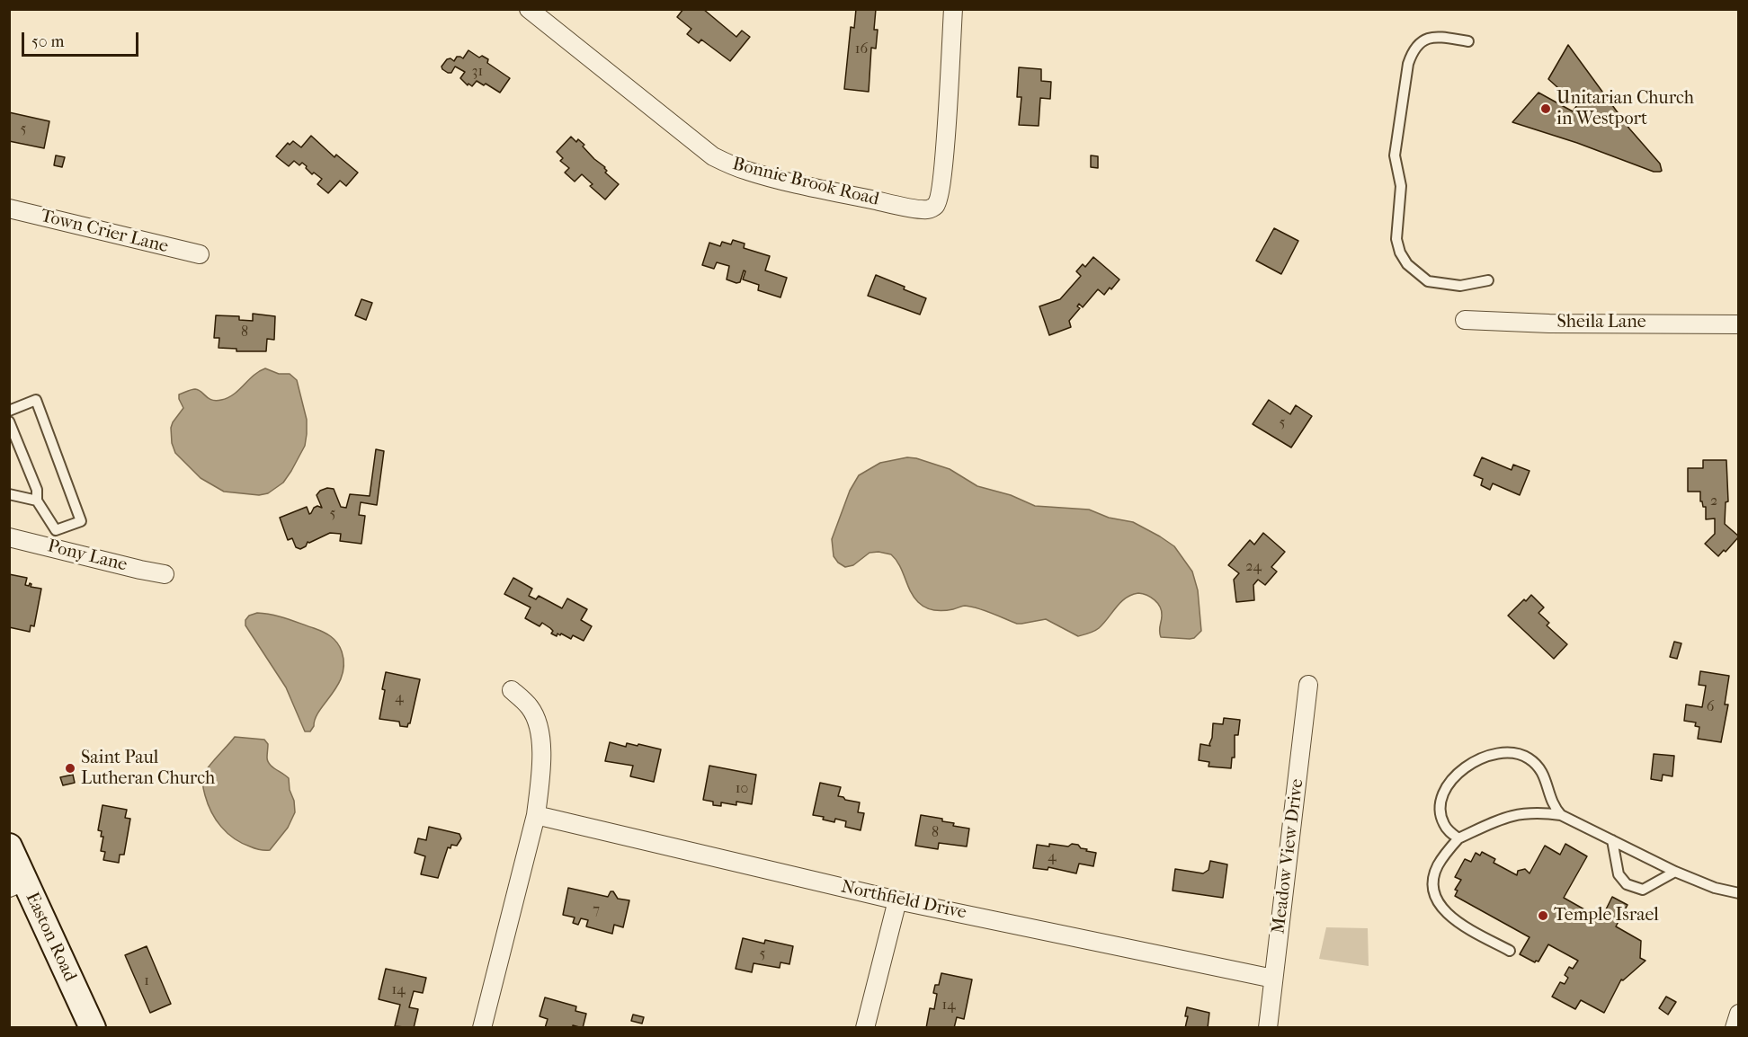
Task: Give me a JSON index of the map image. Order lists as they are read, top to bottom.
{
  "streets": {
    "main road": ["Easton Road"],
    "street": [
      "Bonnie Brook Road",
      "Town Crier Lane",
      "Sheila Lane",
      "Pony Lane",
      "Meadow View Drive",
      "Northfield Drive"
    ]
  },
  "crossings": [
    ["Meadow View Drive", "Northfield Drive"]
  ],
  "places": ["Unitarian Church in Westport", "Saint Paul Lutheran Church", "Temple Israel"],
  "house_numbers": [
    "16",
    "31",
    "5",
    "8",
    "5",
    "2",
    "5",
    "24",
    "4",
    "6",
    "10",
    "8",
    "4",
    "7",
    "5",
    "1",
    "14",
    "14"
  ],
  "scale_bar": "50 m"
}
